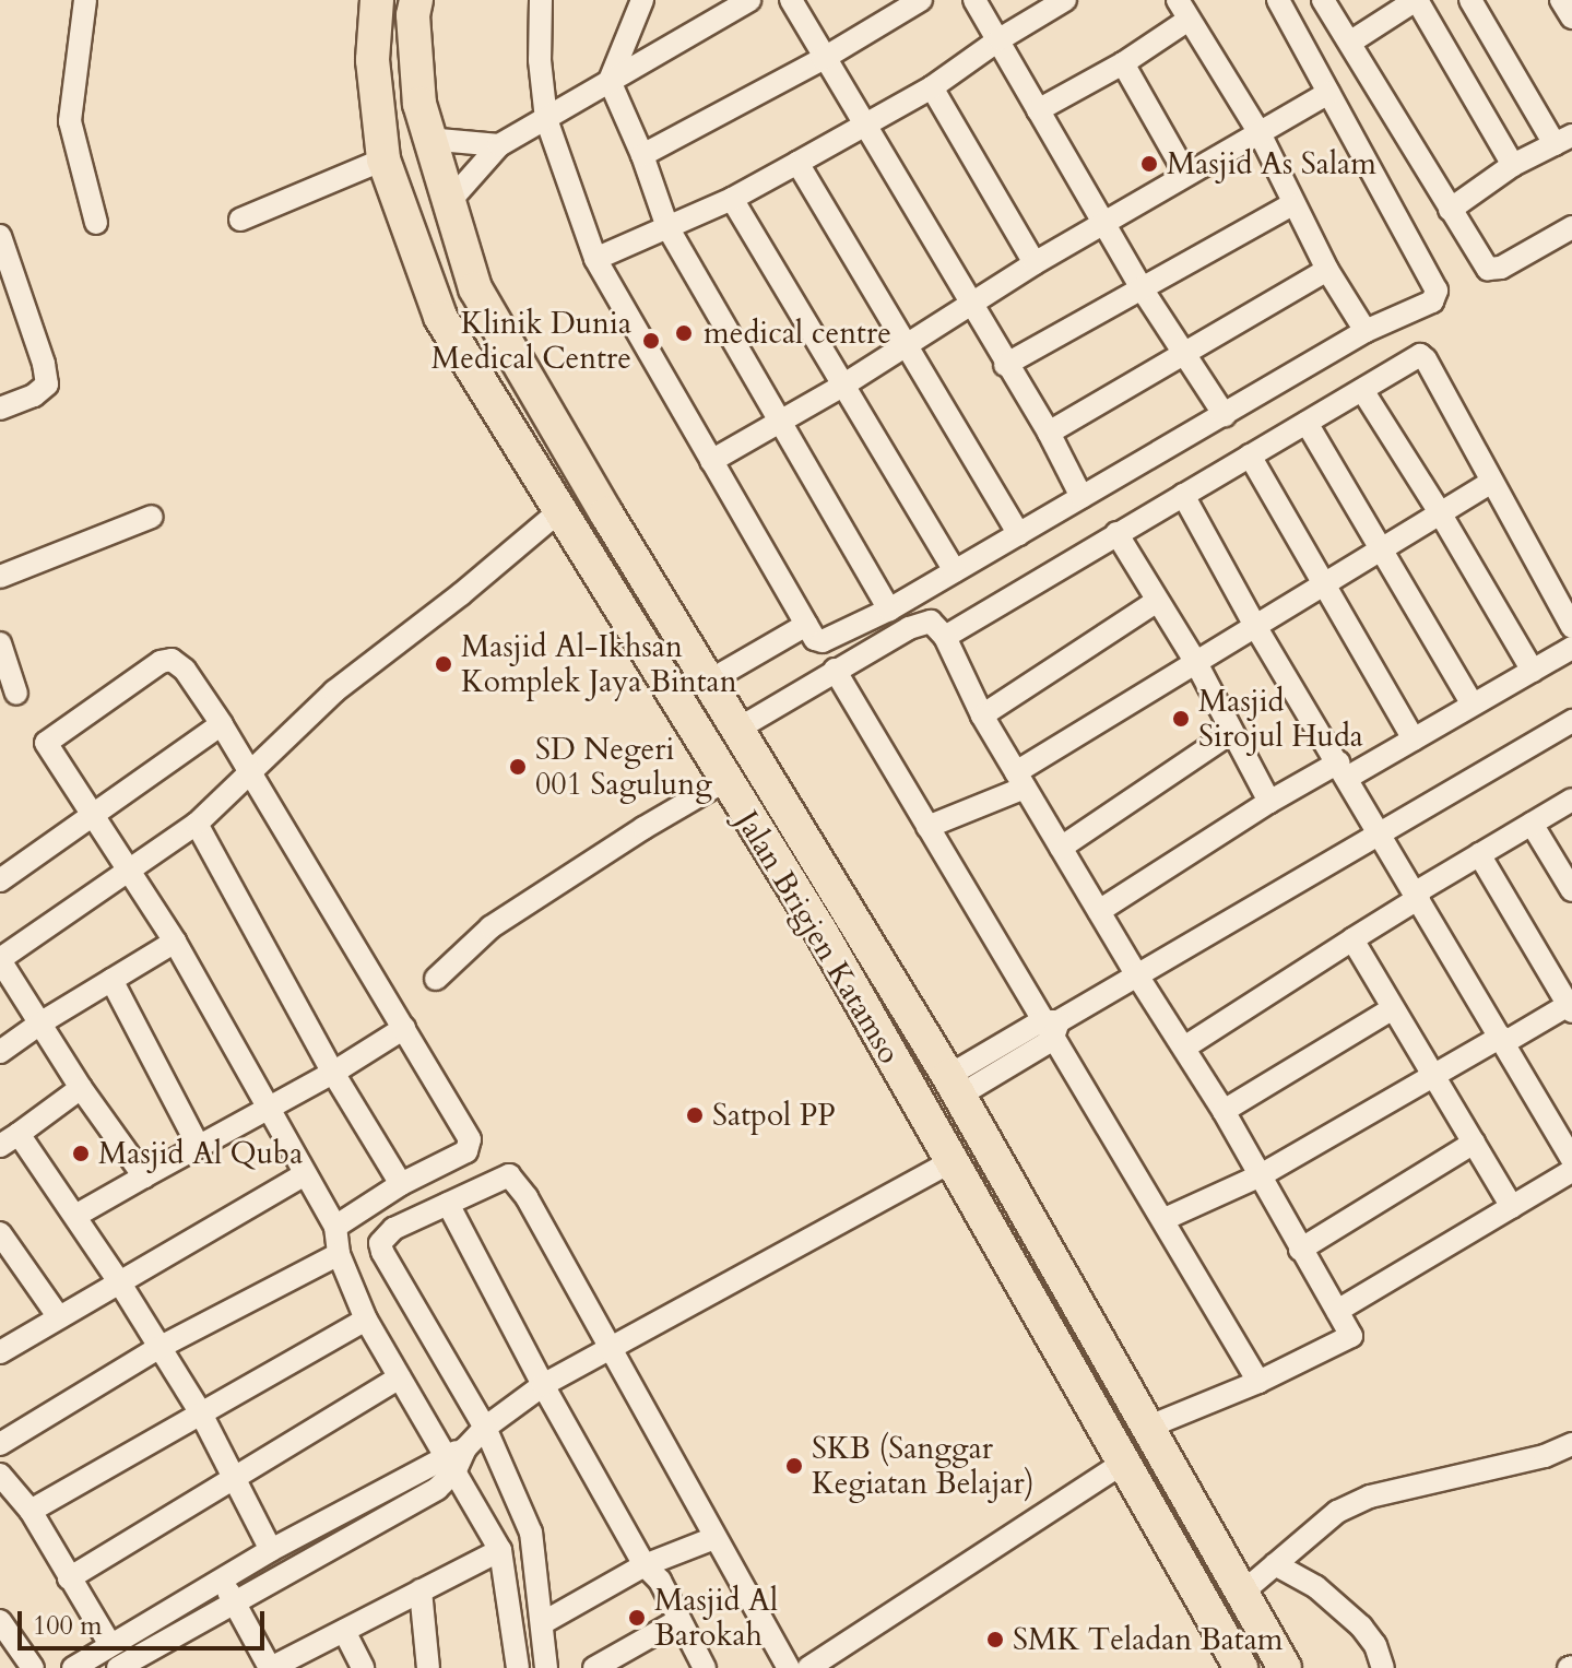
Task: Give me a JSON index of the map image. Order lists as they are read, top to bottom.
{
  "streets": {
    "highway": ["Jalan Brigjen Katamso"]
  },
  "places": [
    "Masjid As Salam",
    "medical centre",
    "Klinik Dunia Medical Centre",
    "Masjid Al-Ikhsan Komplek Jaya Bintan",
    "Masjid Sirojul Huda",
    "SD Negeri 001 Sagulung",
    "Satpol PP",
    "Masjid Al Quba",
    "SKB (Sanggar Kegiatan Belajar)",
    "Masjid Al Barokah",
    "SMK Teladan Batam"
  ],
  "scale_bar": "100 m"
}
